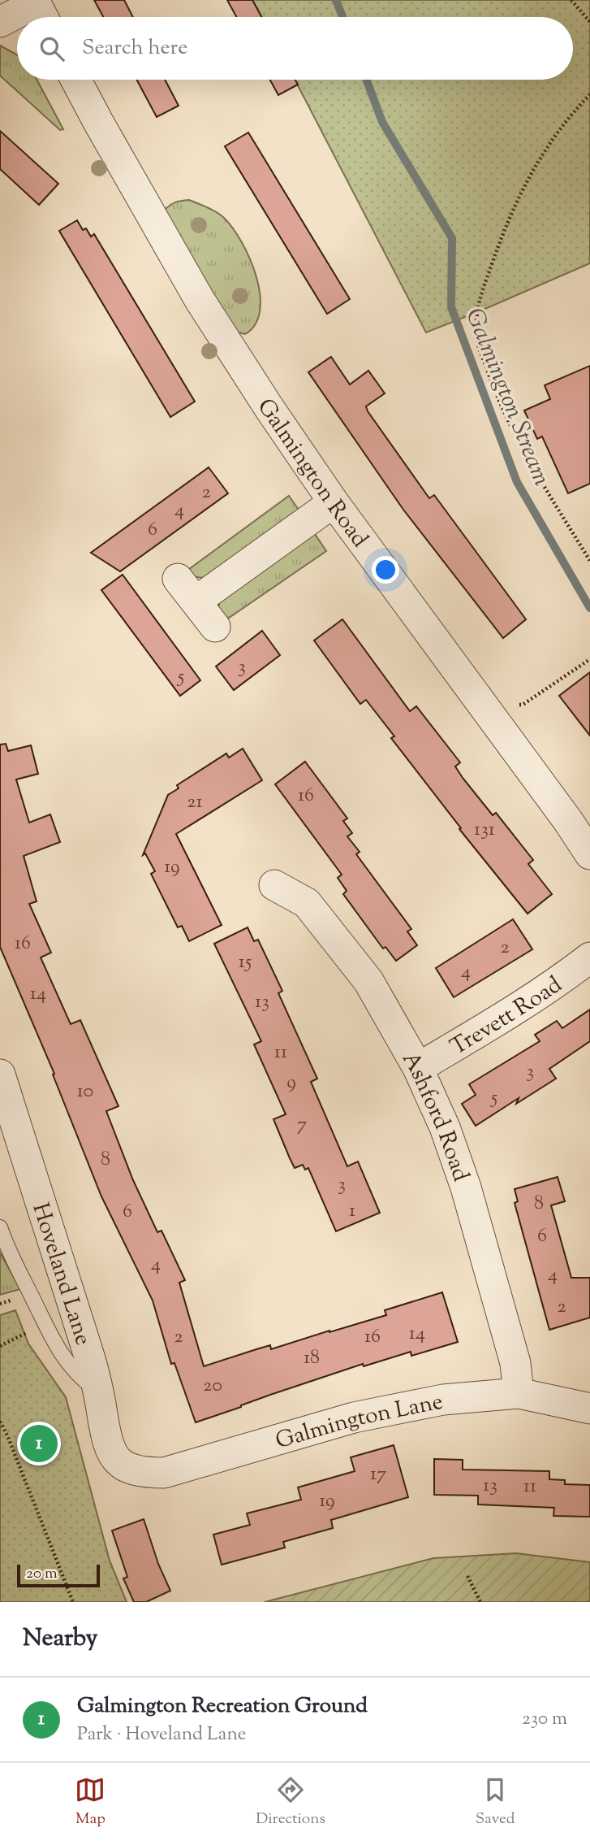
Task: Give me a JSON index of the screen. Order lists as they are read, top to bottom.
{
  "streets": {
    "street": [
      "Galmington Road",
      "Trevett Road",
      "Ashford Road",
      "Hoveland Lane",
      "Galmington Lane"
    ]
  },
  "crossings": [
    ["Trevett Road", "Ashford Road"],
    ["Ashford Road", "Galmington Lane"],
    ["Hoveland Lane", "Galmington Lane"]
  ],
  "water": ["Galmington Stream"],
  "house_numbers": [
    "2",
    "4",
    "6",
    "3",
    "5",
    "16",
    "21",
    "131",
    "19",
    "16",
    "2",
    "15",
    "4",
    "14",
    "13",
    "11",
    "3",
    "9",
    "10",
    "5",
    "7",
    "8",
    "3",
    "8",
    "1",
    "6",
    "6",
    "4",
    "4",
    "2",
    "14",
    "2",
    "16",
    "18",
    "20",
    "17",
    "13",
    "11",
    "19"
  ],
  "scale_bar": "20 m",
  "page": {
    "search": "Search here",
    "pins": "1",
    "scale": "20 m",
    "heading": "Nearby",
    "list": [
      {
        "mark": "1",
        "name": "Galmington Recreation Ground",
        "note": "Park · Hoveland Lane",
        "value": "230 m"
      }
    ],
    "nav": ["Map", "Directions", "Saved"]
  }
}
